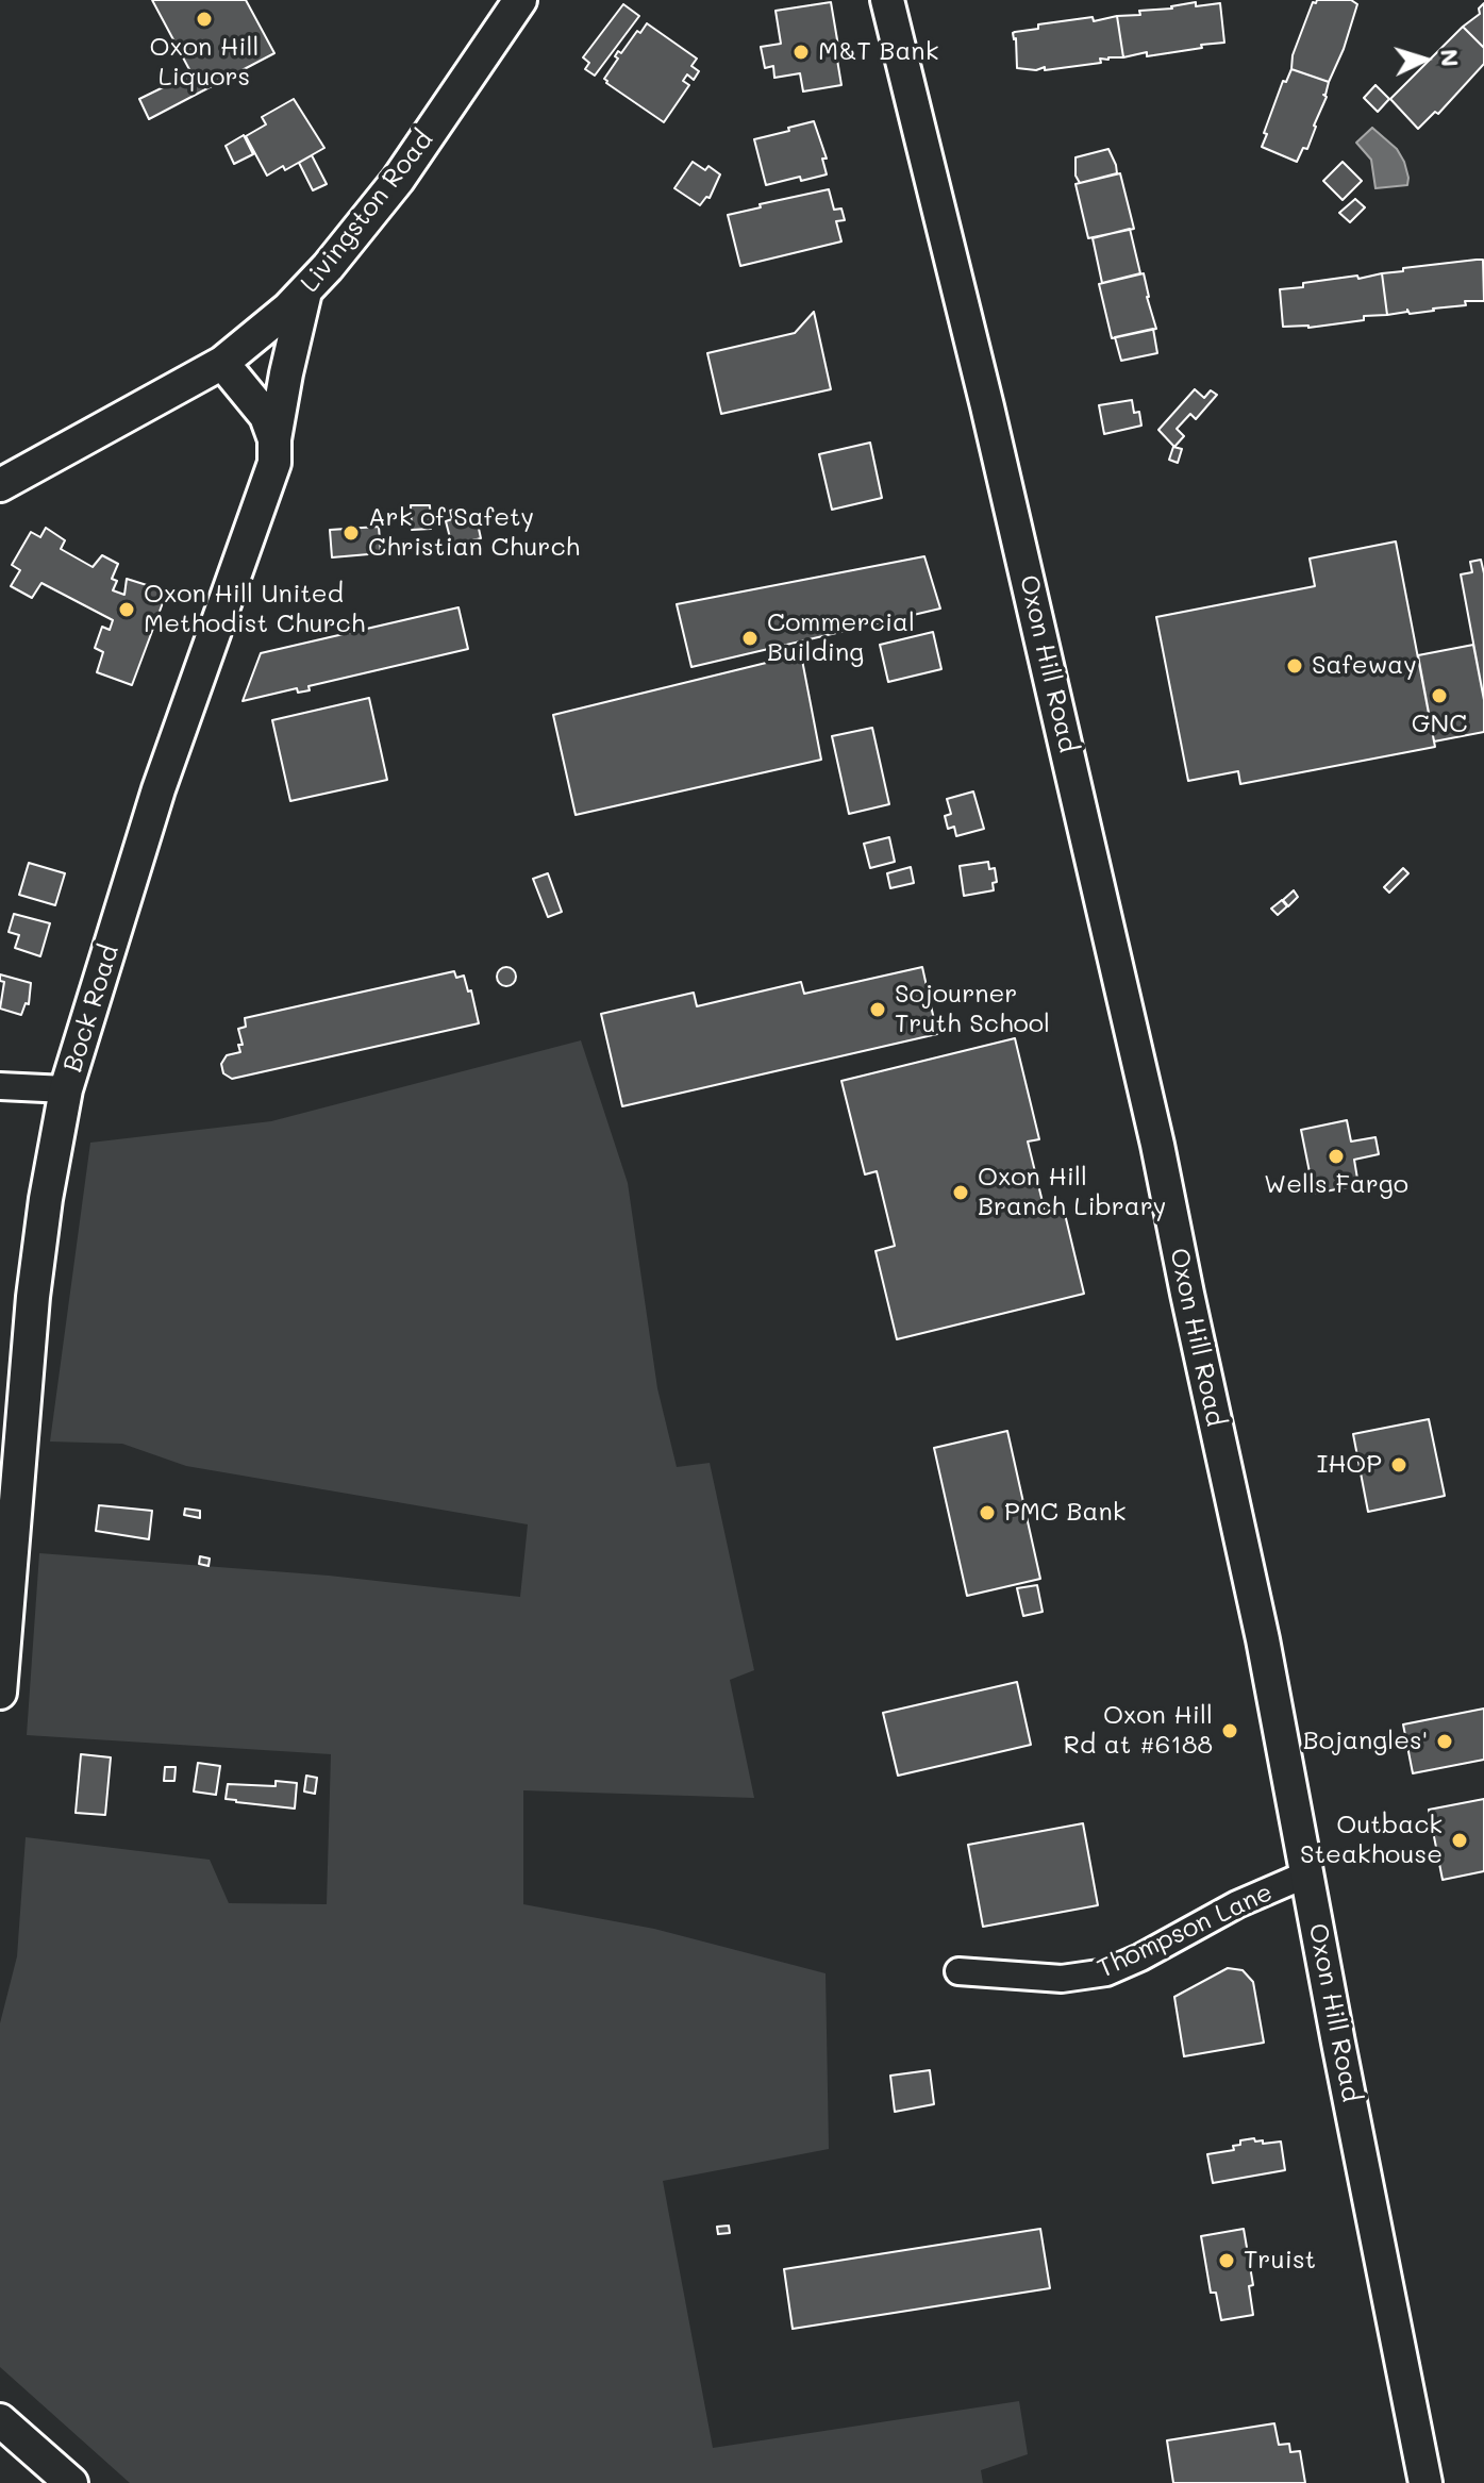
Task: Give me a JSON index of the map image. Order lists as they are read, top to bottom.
{
  "streets": {
    "main road": ["Livingston Road", "Oxon Hill Road", "Bock Road"],
    "street": ["Thompson Lane"]
  },
  "crossings": [
    ["Livingston Road", "Bock Road"],
    ["Oxon Hill Road", "Thompson Lane"]
  ],
  "places": [
    "Oxon Hill Liquors",
    "M&T Bank",
    "Ark of Safety Christian Church",
    "Oxon Hill United Methodist Church",
    "Commercial Building",
    "Safeway",
    "GNC",
    "Sojourner Truth School",
    "Wells Fargo",
    "Oxon Hill Branch Library",
    "IHOP",
    "PMC Bank",
    "Oxon Hill Rd at #6188",
    "Bojangles'",
    "Outback Steakhouse",
    "Truist"
  ],
  "north": "right"
}
